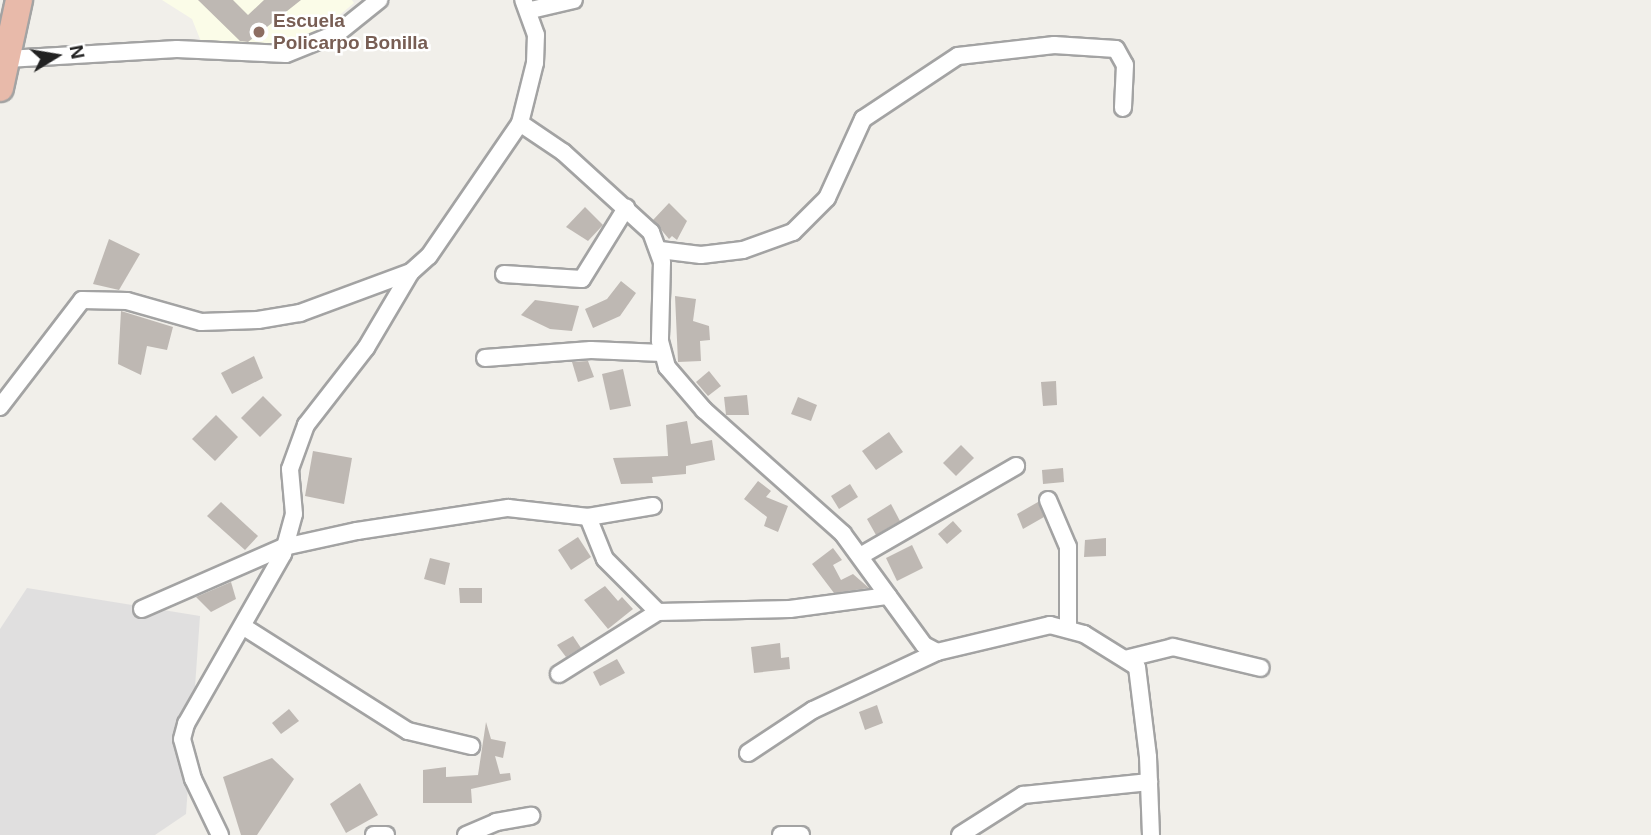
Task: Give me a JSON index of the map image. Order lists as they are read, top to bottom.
{
  "places": ["Escuela Policarpo Bonilla"],
  "north": "right"
}
